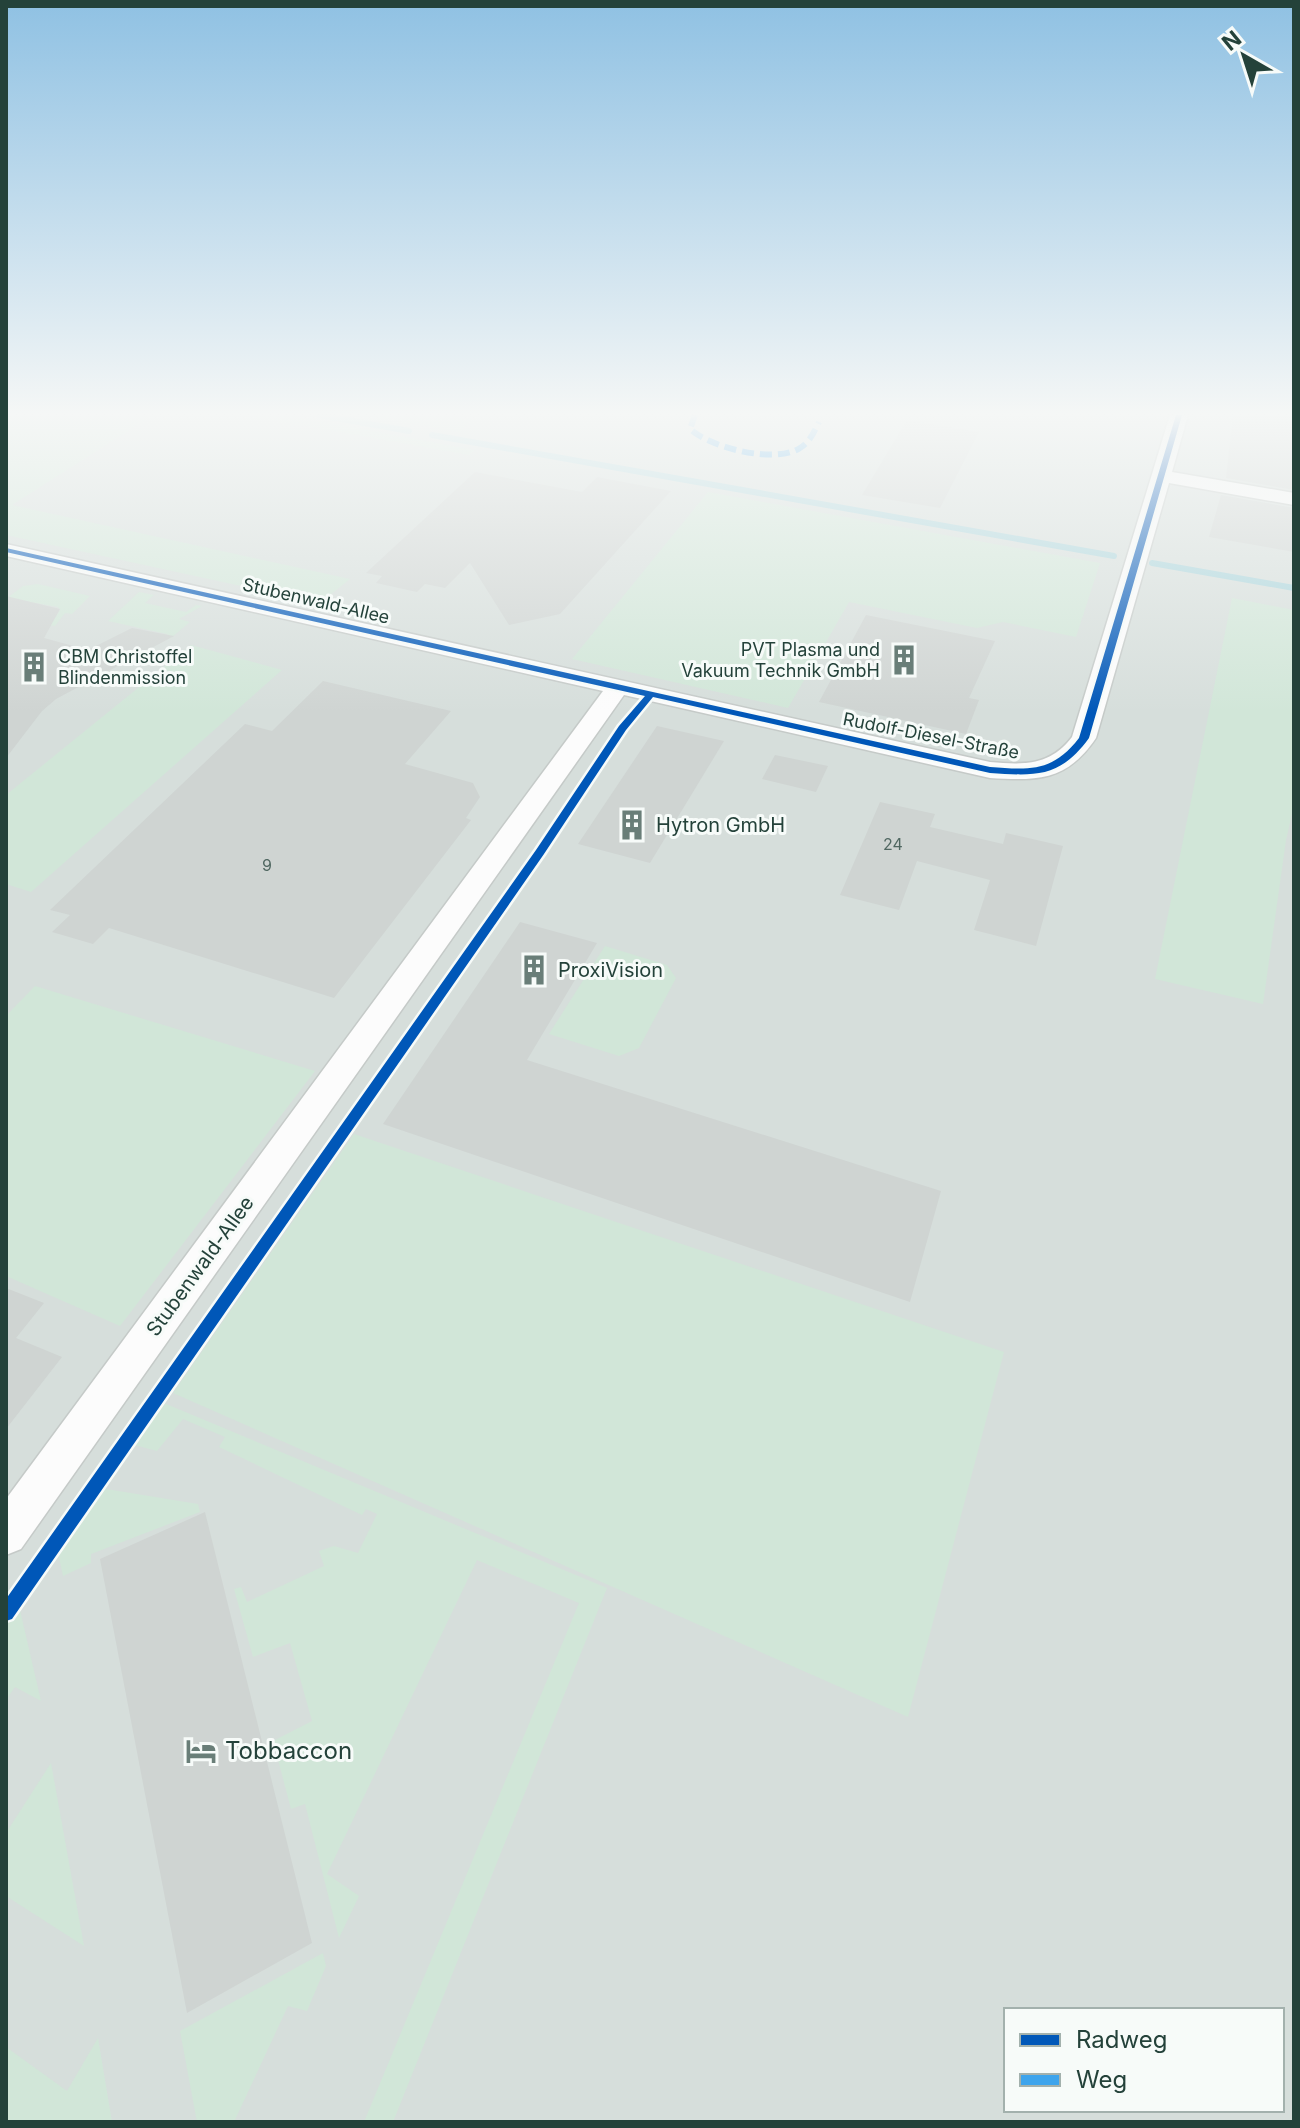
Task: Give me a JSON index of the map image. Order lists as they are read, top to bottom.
{
  "streets": {
    "street": ["Stubenwald-Allee", "Rudolf-Diesel-Straße"]
  },
  "crossings": [
    ["Stubenwald-Allee", "Rudolf-Diesel-Straße"]
  ],
  "places": {
    "building": [
      "PVT Plasma und Vakuum Technik GmbH",
      "CBM Christoffel Blindenmission",
      "Hytron GmbH",
      "ProxiVision"
    ],
    "hotel": ["Tobbaccon"]
  },
  "house_numbers": ["24", "9"],
  "legend": ["Radweg", "Weg"],
  "north": "top left"
}
